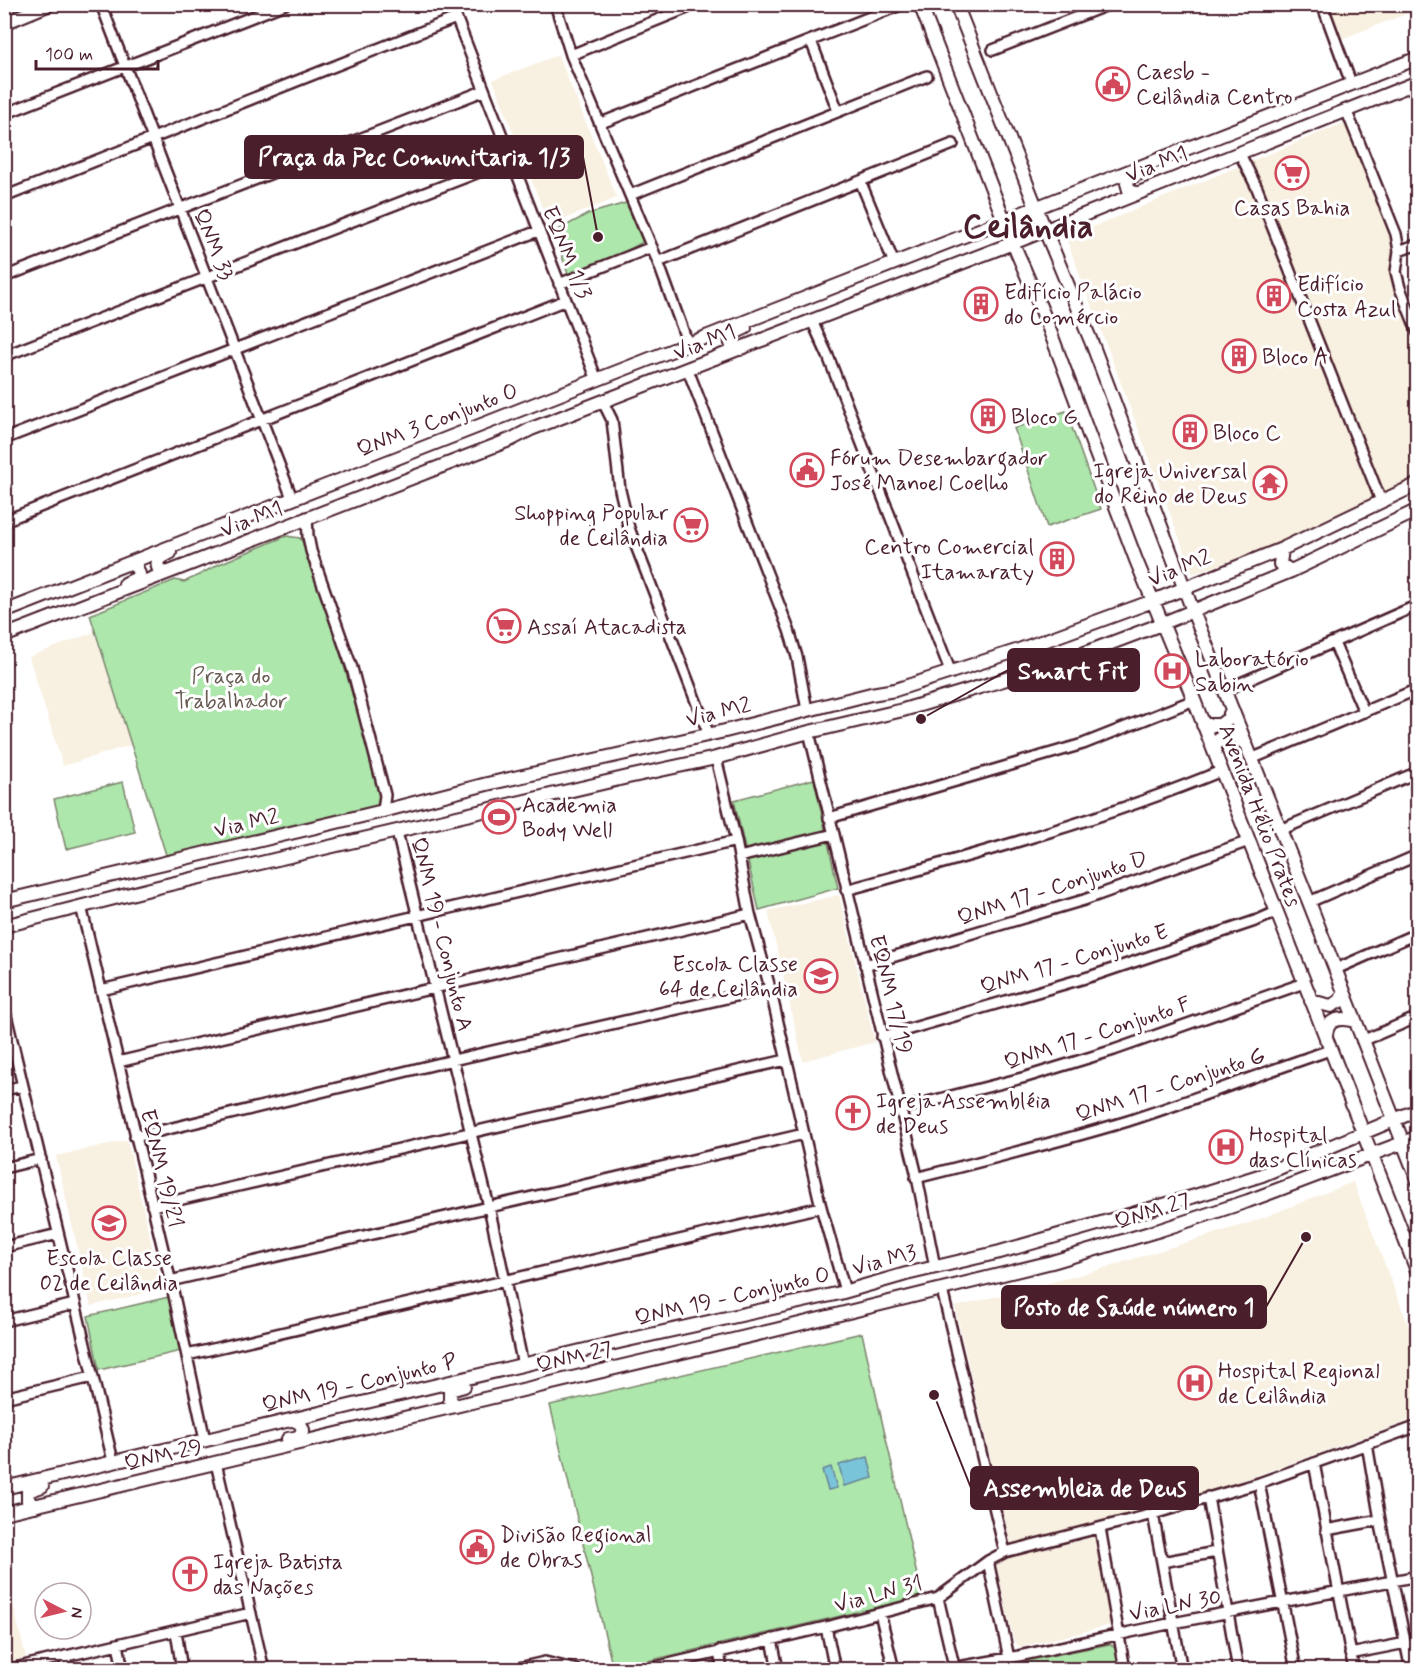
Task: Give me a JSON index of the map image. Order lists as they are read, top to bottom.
{
  "streets": {
    "main road": [
      "Via M1",
      "QNM 3 Conjunto O",
      "Via M2",
      "Avenida Hélio Prates",
      "QNM 19 - Conjunto A",
      "QNM 27",
      "Via M3",
      "QNM 19 - Conjunto O",
      "QNM 19 - Conjunto P",
      "QNM 29"
    ],
    "street": [
      "QNM 33",
      "EQNM 1/3",
      "QNM 17 - Conjunto D",
      "QNM 17 - Conjunto E",
      "EQNM 17/19",
      "QNM 17 - Conjunto F",
      "QNM 17 - Conjunto G",
      "EQNM 19/21",
      "Via LN 31",
      "Via LN 30"
    ]
  },
  "crossings": [
    ["Via M1", "EQNM 1/3"],
    ["Via M1", "QNM 3 Conjunto O"],
    ["Via M1", "Avenida Hélio Prates"],
    ["QNM 33", "QNM 3 Conjunto O"],
    ["EQNM 1/3", "QNM 3 Conjunto O"],
    ["Via M2", "Avenida Hélio Prates"],
    ["Via M2", "QNM 19 - Conjunto A"],
    ["Via M2", "EQNM 17/19"],
    ["Avenida Hélio Prates", "QNM 17 - Conjunto D"],
    ["Avenida Hélio Prates", "QNM 17 - Conjunto E"],
    ["Avenida Hélio Prates", "QNM 17 - Conjunto F"],
    ["Avenida Hélio Prates", "QNM 17 - Conjunto G"],
    ["Avenida Hélio Prates", "QNM 27"],
    ["Avenida Hélio Prates", "Via M3"],
    ["QNM 17 - Conjunto D", "EQNM 17/19"],
    ["QNM 19 - Conjunto A", "QNM 19 - Conjunto O"],
    ["QNM 19 - Conjunto A", "QNM 19 - Conjunto P"],
    ["QNM 17 - Conjunto E", "EQNM 17/19"],
    ["EQNM 17/19", "QNM 17 - Conjunto F"],
    ["EQNM 17/19", "QNM 17 - Conjunto G"],
    ["EQNM 17/19", "Via M3"],
    ["EQNM 19/21", "QNM 19 - Conjunto P"],
    ["QNM 27", "QNM 29"],
    ["Via M3", "QNM 19 - Conjunto O"],
    ["QNM 19 - Conjunto O", "QNM 19 - Conjunto P"]
  ],
  "districts": ["Ceilândia"],
  "parks": ["Praça do Trabalhador"],
  "places": {
    "public building": ["Caesb - Ceilândia Centro", "Fórum Desembargador José Manoel Coelho", "Divisão Regional de Obras"],
    "supermarket": ["Casas Bahia", "Shopping Popular de Ceilândia", "Assaí Atacadista"],
    "other": [
      "Praça da Pec Comunitaria 1/3",
      "Smart Fit",
      "Posto de Saúde número 1",
      "Assembleia de Deus"
    ],
    "building": [
      "Edifício Costa Azul",
      "Edifício Palácio do Comércio",
      "Bloco A",
      "Bloco G",
      "Bloco C",
      "Centro Comercial Itamaraty"
    ],
    "temple": ["Igreja Universal do Reino de Deus"],
    "hospital": ["Laboratório Sabin", "Hospital das Clínicas", "Hospital Regional de Ceilândia"],
    "sports": ["Academia Body Well"],
    "school or university": ["Escola Classe 64 de Ceilândia", "Escola Classe 02 de Ceilândia"],
    "church": ["Igreja Assembléia de Deus", "Igreja Batista das Nações"]
  },
  "scale_bar": "100 m",
  "north": "right"
}
